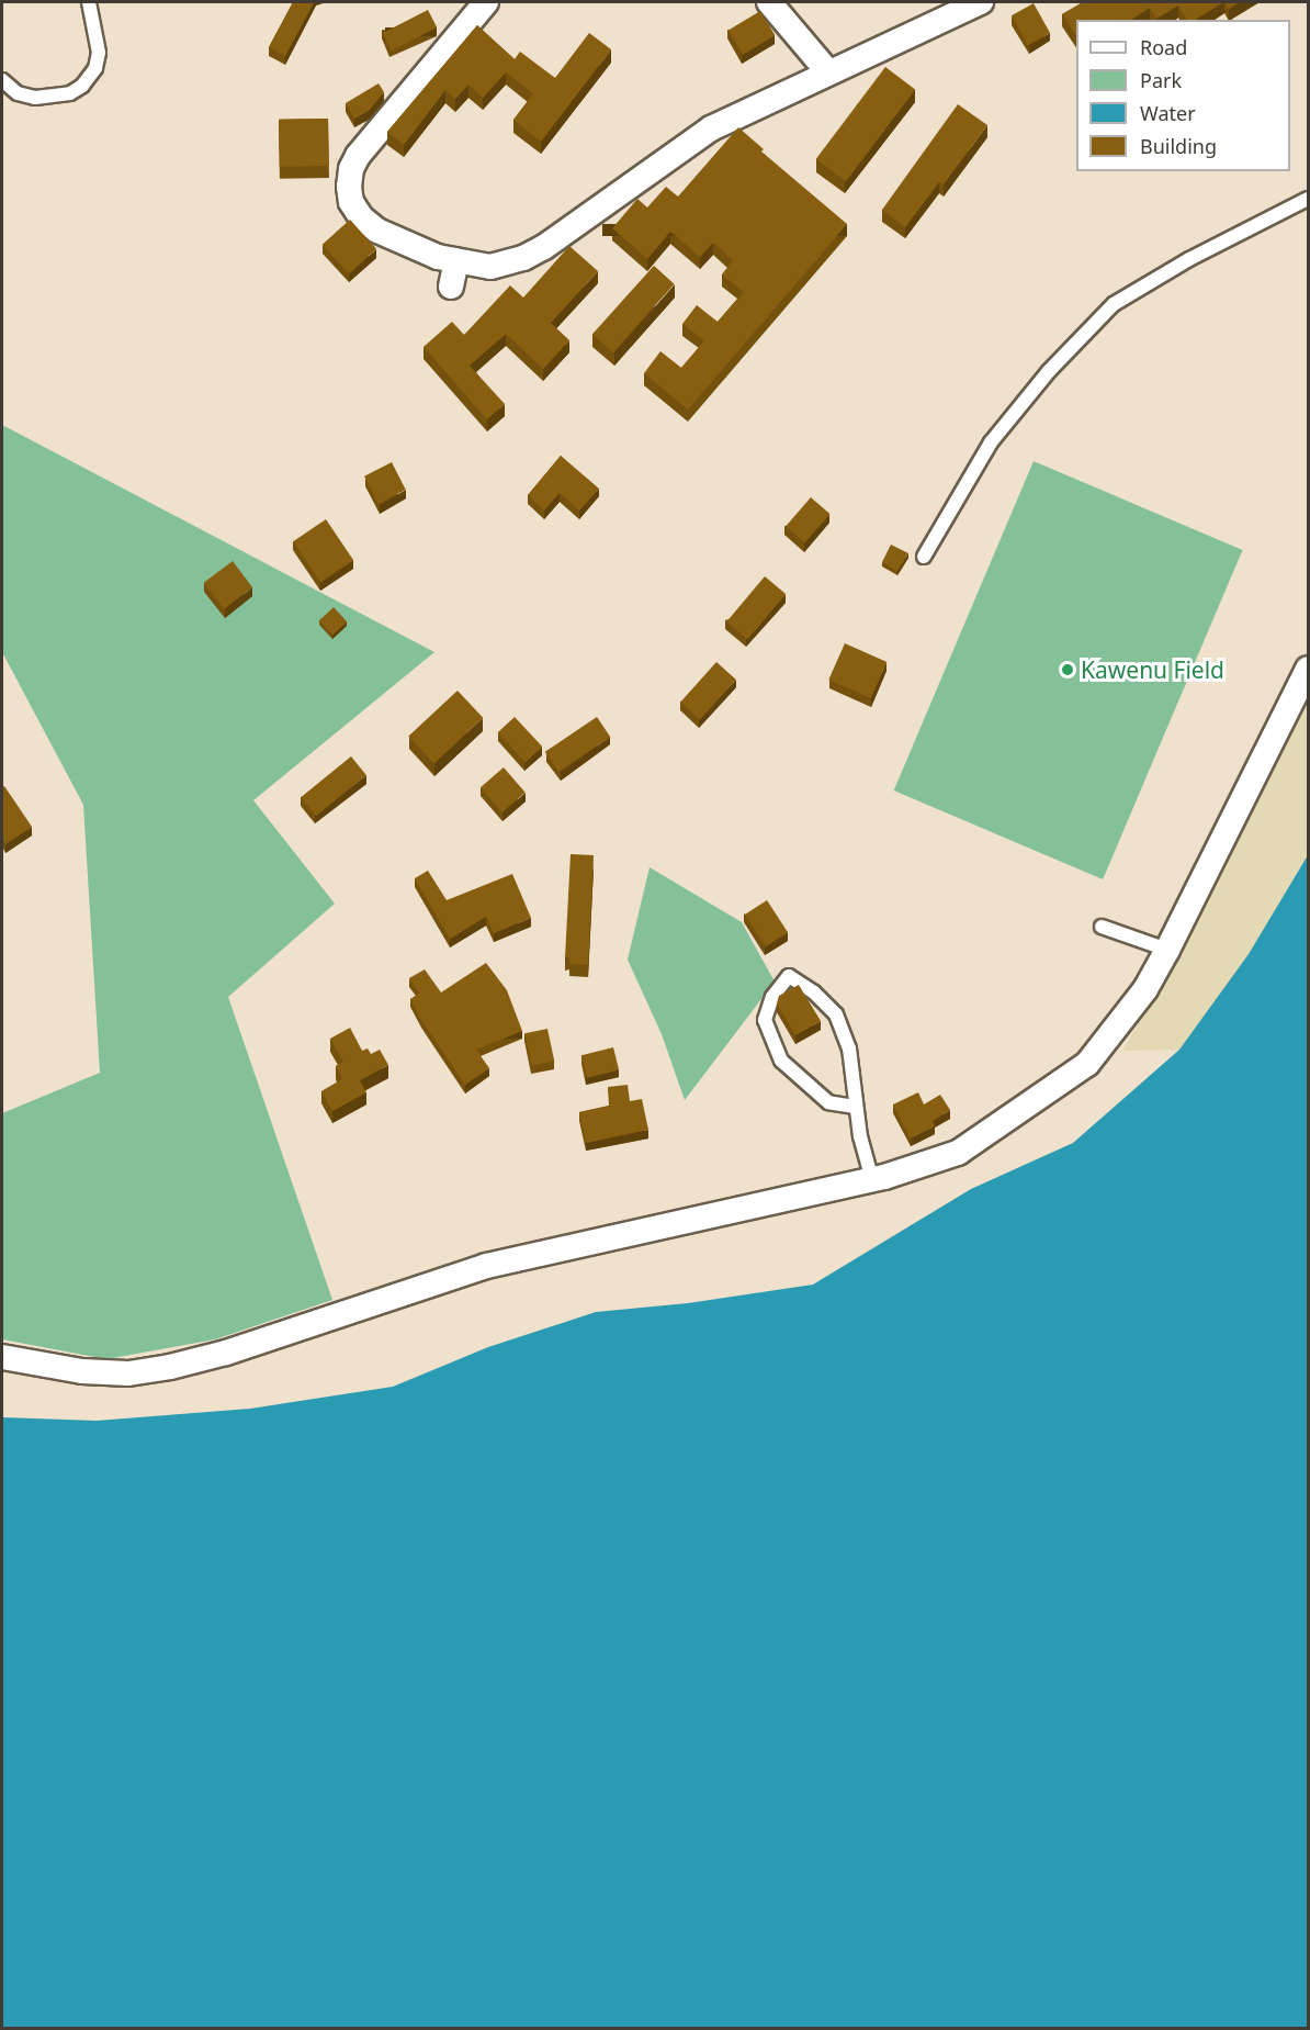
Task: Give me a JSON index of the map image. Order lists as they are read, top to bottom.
{
  "places": ["Kawenu Field"],
  "legend": [
    "Road",
    "Park",
    "Water",
    "Building"
  ]
}
